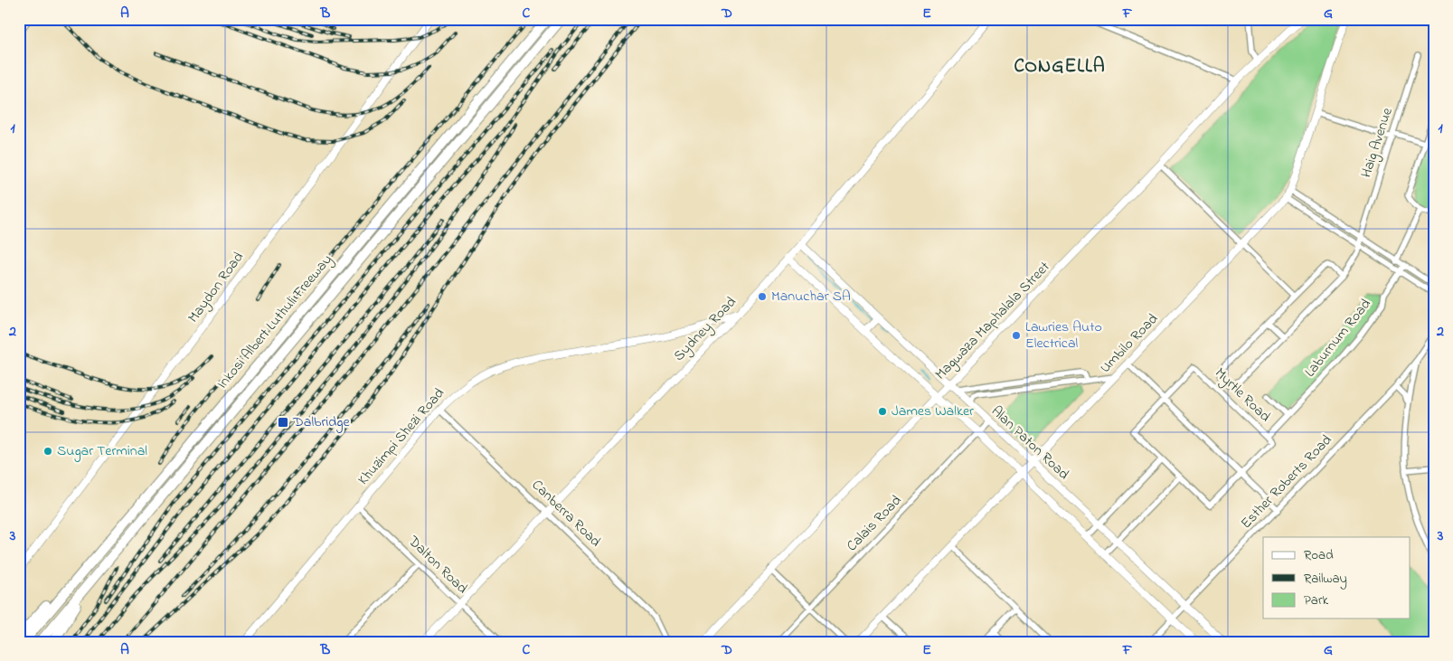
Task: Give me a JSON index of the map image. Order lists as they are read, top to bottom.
{
  "streets": {
    "highway": ["Inkosi Albert Luthuli Freeway"],
    "street": [
      "Haig Avenue",
      "Maydon Road",
      "Magwaza Maphalala Street",
      "Sydney Road",
      "Laburnum Road",
      "Umbilo Road",
      "Myrtle Road",
      "Khuzimpi Shezi Road",
      "Alan Paton Road",
      "Esther Roberts Road",
      "Canberra Road",
      "Calais Road",
      "Dalton Road"
    ]
  },
  "crossings": [
    ["Magwaza Maphalala Street", "Alan Paton Road"],
    ["Sydney Road", "Khuzimpi Shezi Road"],
    ["Sydney Road", "Alan Paton Road"],
    ["Sydney Road", "Canberra Road"],
    ["Sydney Road", "Dalton Road"],
    ["Laburnum Road", "Myrtle Road"],
    ["Umbilo Road", "Alan Paton Road"],
    ["Khuzimpi Shezi Road", "Canberra Road"],
    ["Khuzimpi Shezi Road", "Dalton Road"],
    ["Alan Paton Road", "Esther Roberts Road"],
    ["Alan Paton Road", "Calais Road"]
  ],
  "districts": ["CONGELLA"],
  "places": {
    "other": [
      "Manuchar SA",
      "Lawries Auto Electrical",
      "James Walker",
      "Sugar Terminal"
    ],
    "transit": ["Dalbridge"]
  },
  "legend": ["Road", "Railway", "Park"],
  "grid": {
    "columns": [
      "A",
      "B",
      "C",
      "D",
      "E",
      "F",
      "G"
    ],
    "rows": ["1", "2", "3"]
  }
}
